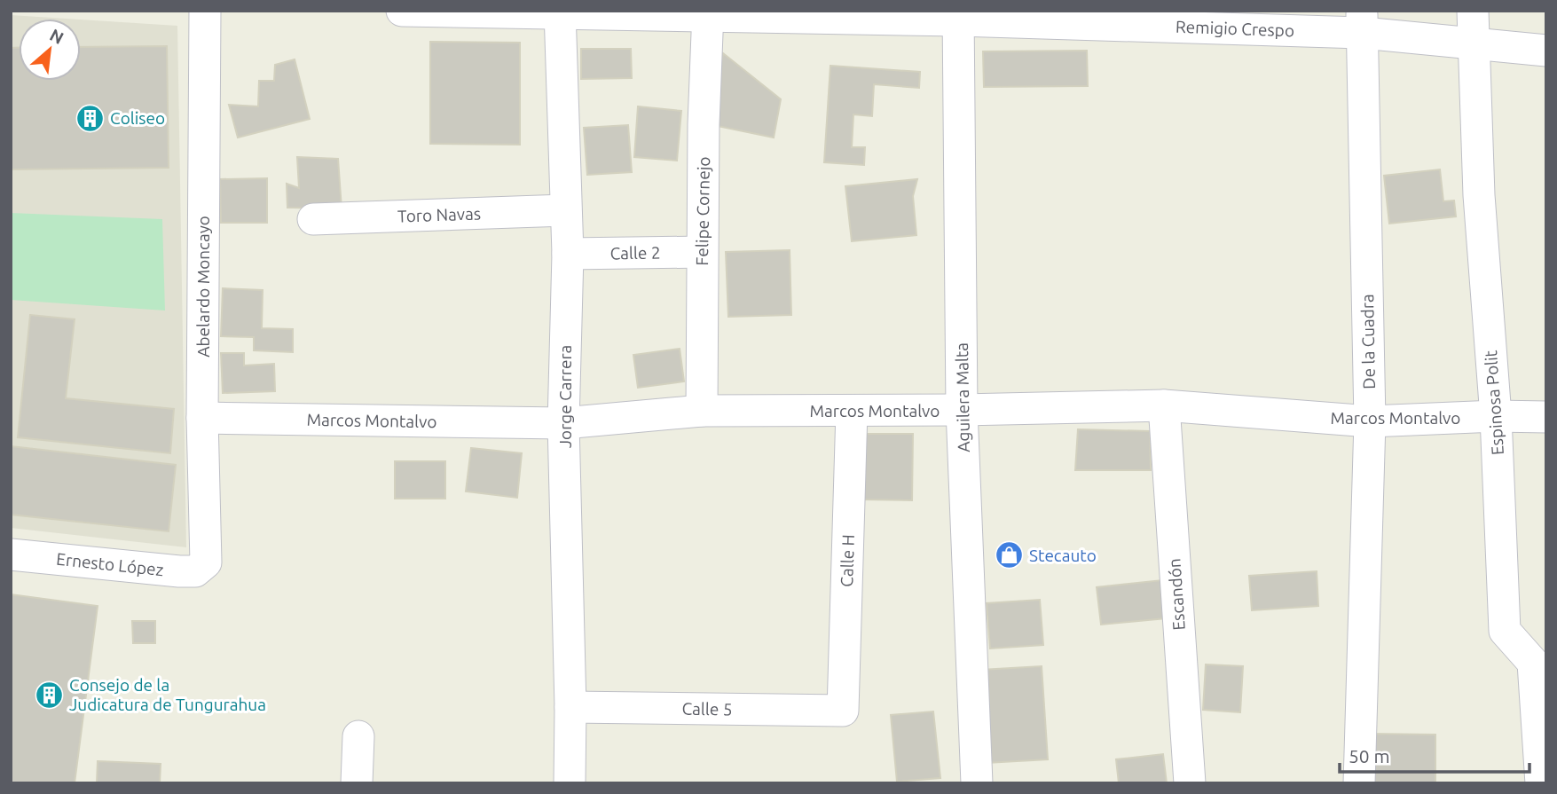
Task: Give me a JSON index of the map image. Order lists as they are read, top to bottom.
{
  "streets": {
    "street": [
      "Remigio Crespo",
      "Felipe Cornejo",
      "Toro Navas",
      "Calle 2",
      "Abelardo Moncayo",
      "De la Cuadra",
      "Jorge Carrera",
      "Aguilera Malta",
      "Espinosa Polit",
      "Marcos Montalvo",
      "Calle H",
      "Ernesto López",
      "Escandón",
      "Calle 5"
    ]
  },
  "crossings": [
    ["Remigio Crespo", "Felipe Cornejo"],
    ["Remigio Crespo", "De la Cuadra"],
    ["Remigio Crespo", "Jorge Carrera"],
    ["Remigio Crespo", "Aguilera Malta"],
    ["Remigio Crespo", "Espinosa Polit"],
    ["Felipe Cornejo", "Calle 2"],
    ["Felipe Cornejo", "Marcos Montalvo"],
    ["Toro Navas", "Jorge Carrera"],
    ["Calle 2", "Jorge Carrera"],
    ["Abelardo Moncayo", "Marcos Montalvo"],
    ["Abelardo Moncayo", "Ernesto López"],
    ["De la Cuadra", "Marcos Montalvo"],
    ["Jorge Carrera", "Marcos Montalvo"],
    ["Jorge Carrera", "Calle 5"],
    ["Aguilera Malta", "Marcos Montalvo"],
    ["Espinosa Polit", "Marcos Montalvo"],
    ["Marcos Montalvo", "Calle H"],
    ["Marcos Montalvo", "Escandón"],
    ["Calle H", "Calle 5"]
  ],
  "places": {
    "building": ["Coliseo", "Consejo de la Judicatura de Tungurahua"],
    "shop": ["Stecauto"]
  },
  "scale_bar": "50 m",
  "north": "top right"
}
